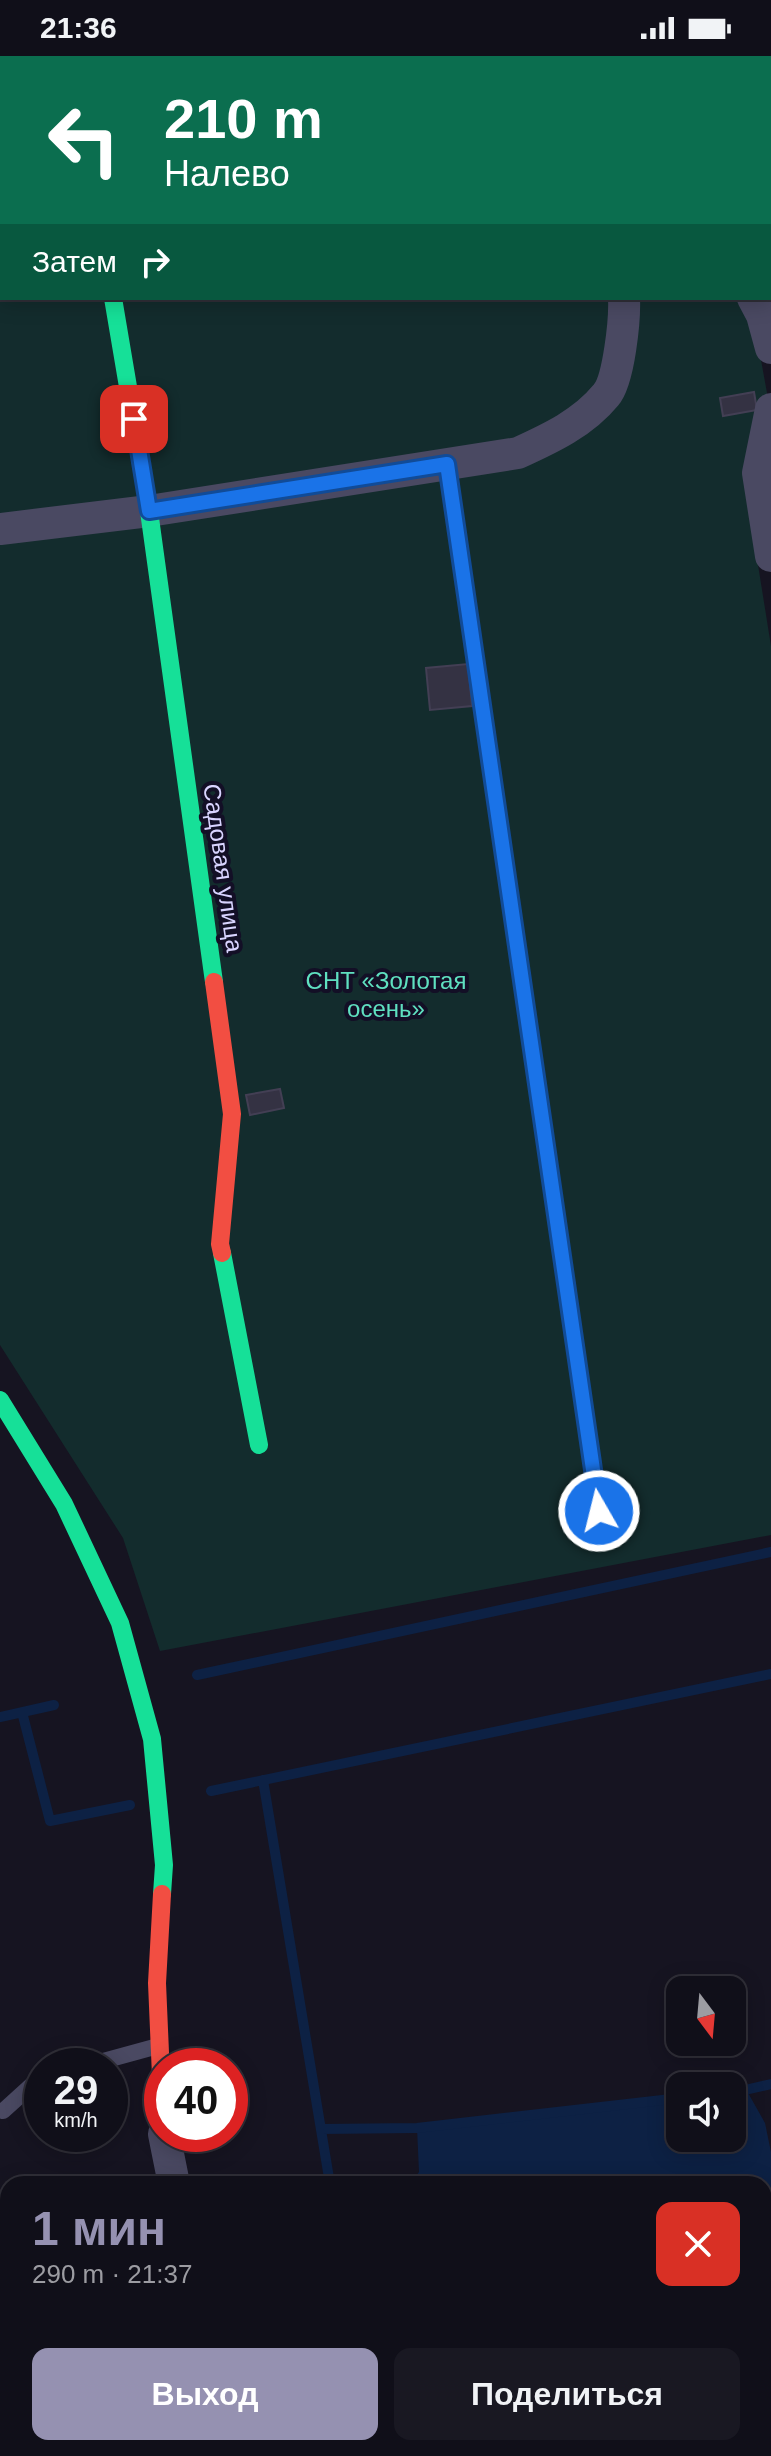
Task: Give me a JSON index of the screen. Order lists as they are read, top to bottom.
{
  "streets": {
    "street": ["Садовая улица"]
  },
  "parks": ["СНТ «Золотая осень»"],
  "north": "bottom",
  "page": {
    "status": "21:36",
    "turn": ["210 m", "Налево"],
    "then": "Затем",
    "speed": "29 km/h",
    "limit": "40",
    "heading": ["1 мин", "290 m · 21:37"],
    "buttons": ["Выход", "Поделиться"]
  }
}
